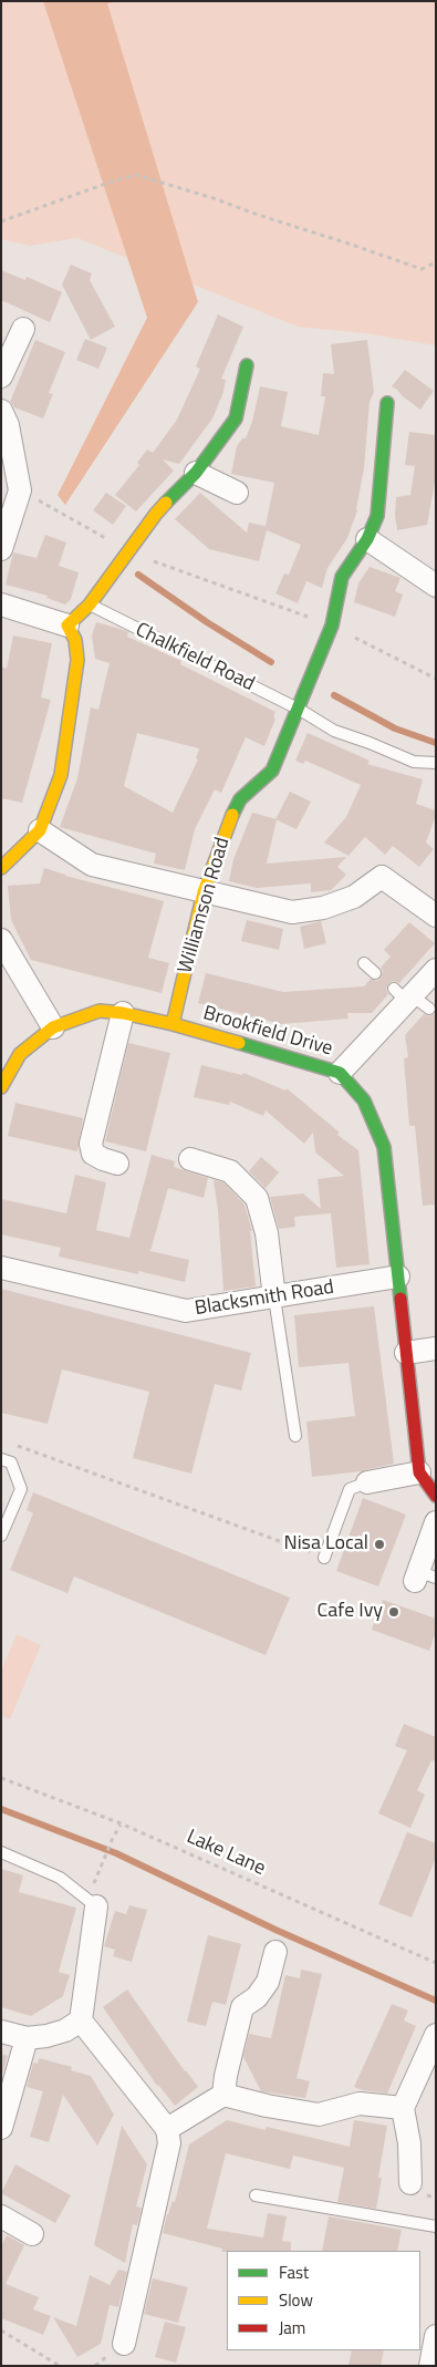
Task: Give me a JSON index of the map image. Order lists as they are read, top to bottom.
{
  "streets": {
    "street": ["Williamson Road", "Brookfield Drive", "Blacksmith Road"],
    "lane": ["Chalkfield Road"],
    "path": ["Lake Lane"]
  },
  "crossings": [
    ["Chalkfield Road", "Williamson Road"],
    ["Williamson Road", "Brookfield Drive"],
    ["Brookfield Drive", "Blacksmith Road"]
  ],
  "places": ["Nisa Local", "Cafe Ivy"],
  "legend": ["Fast", "Slow", "Jam"]
}
